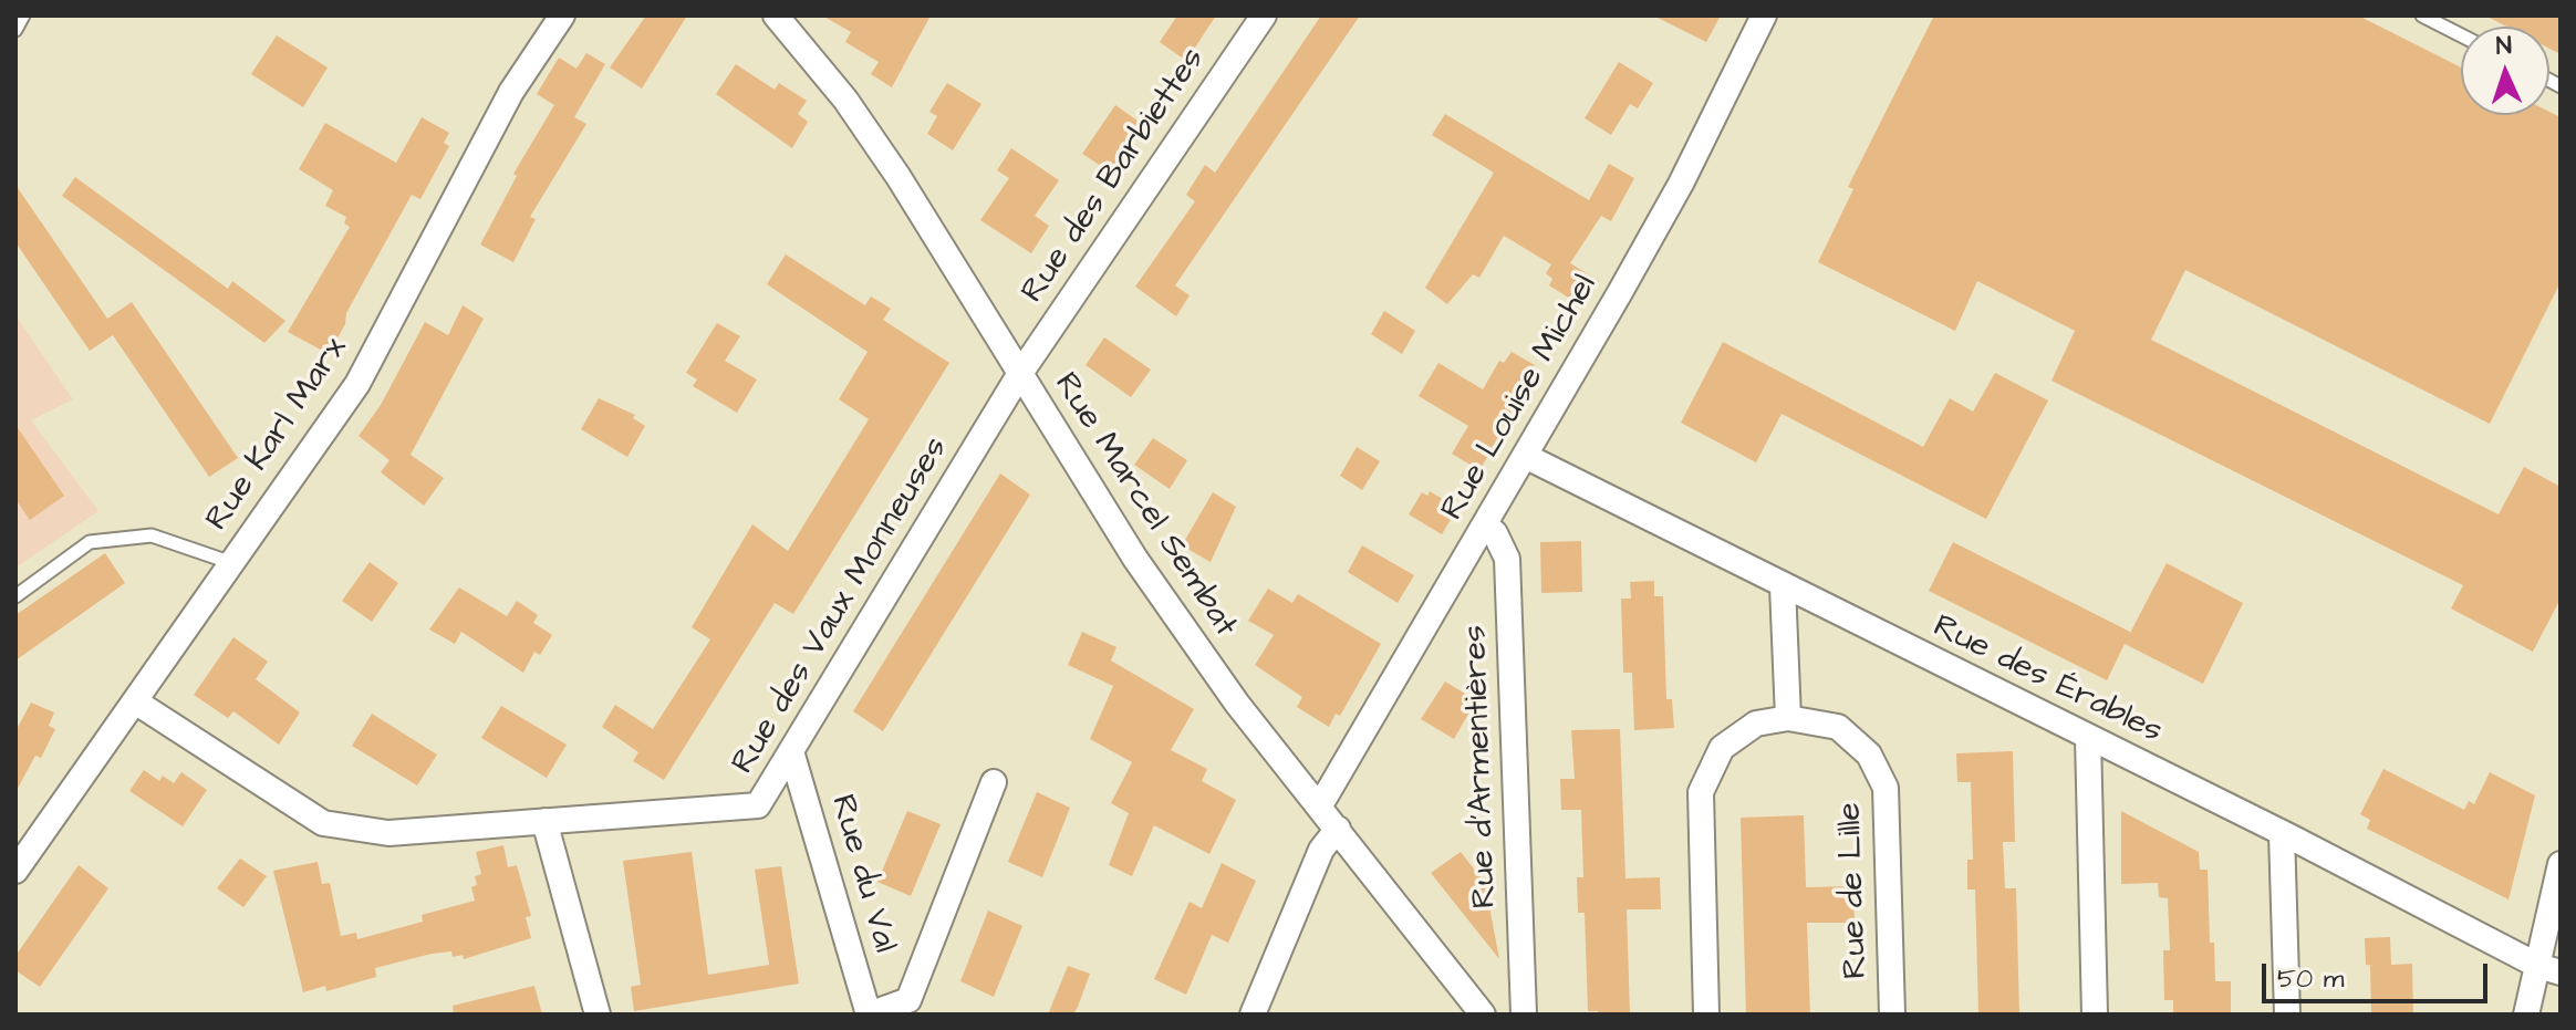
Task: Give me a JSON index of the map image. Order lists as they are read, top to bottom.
{
  "streets": {
    "street": [
      "Rue des Barbiettes",
      "Rue Louise Michel",
      "Rue Karl Marx",
      "Rue Marcel Sembat",
      "Rue des Vaux Monneuses",
      "Rue des Érables",
      "Rue d'Armentières",
      "Rue du Val",
      "Rue de Lille"
    ]
  },
  "crossings": [
    ["Rue des Barbiettes", "Rue Marcel Sembat"],
    ["Rue des Barbiettes", "Rue des Vaux Monneuses"],
    ["Rue Louise Michel", "Rue Marcel Sembat"],
    ["Rue Louise Michel", "Rue des Érables"],
    ["Rue Louise Michel", "Rue d'Armentières"],
    ["Rue Karl Marx", "Rue des Vaux Monneuses"],
    ["Rue Marcel Sembat", "Rue des Vaux Monneuses"],
    ["Rue des Vaux Monneuses", "Rue du Val"]
  ],
  "scale_bar": "50 m",
  "north": "top"
}
